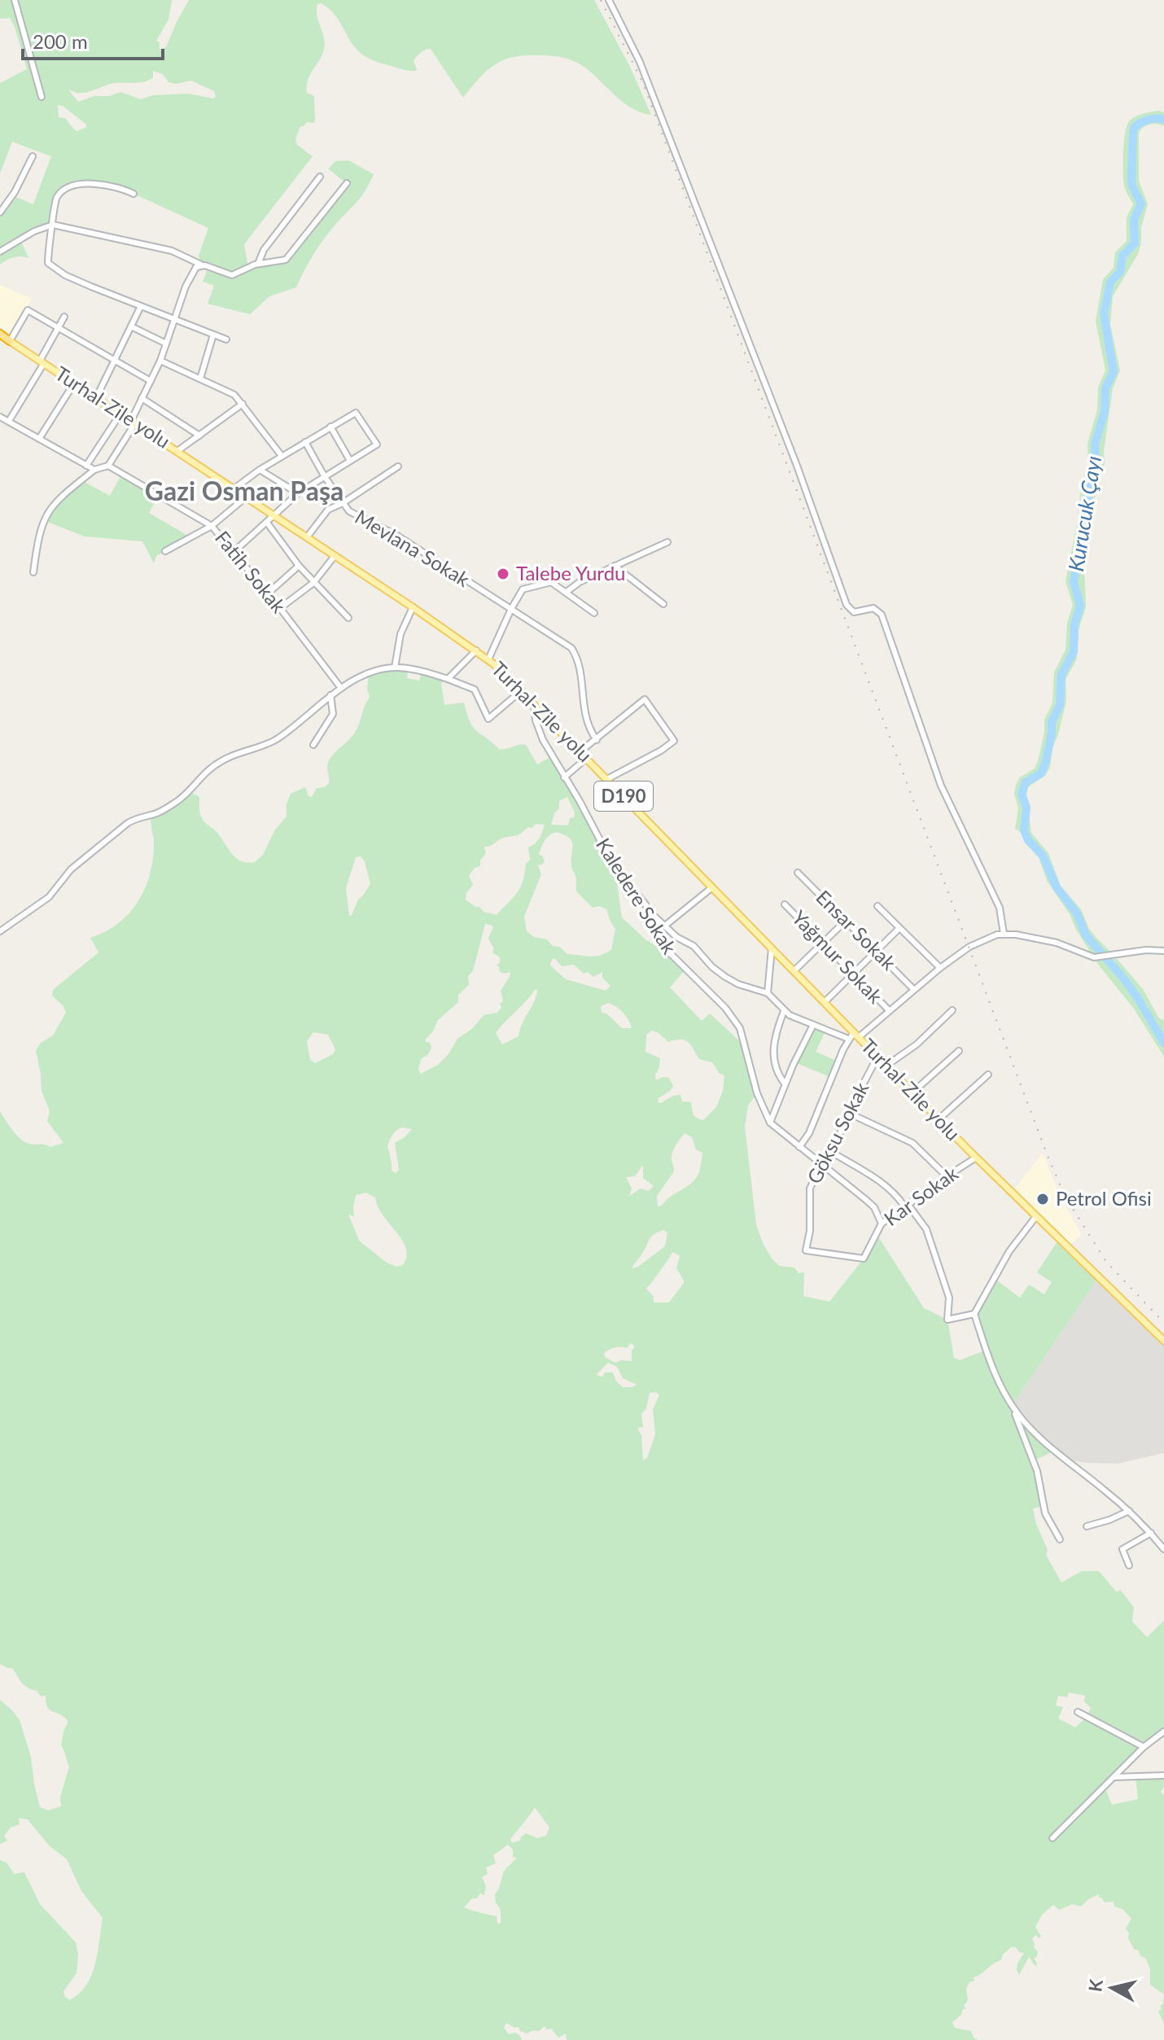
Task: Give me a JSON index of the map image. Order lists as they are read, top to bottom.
{
  "streets": {
    "highway": ["D190"],
    "main road": ["Turhal-Zile yolu"],
    "street": [
      "Mevlana Sokak",
      "Fatih Sokak",
      "Kaledere Sokak",
      "Ensar Sokak",
      "Yağmur Sokak",
      "Göksu Sokak",
      "Kar Sokak"
    ]
  },
  "crossings": [
    ["Turhal-Zile yolu", "D190"],
    ["Turhal-Zile yolu", "Kaledere Sokak"],
    ["Turhal-Zile yolu", "Göksu Sokak"],
    ["Turhal-Zile yolu", "Kar Sokak"],
    ["Kaledere Sokak", "Göksu Sokak"],
    ["Kaledere Sokak", "Kar Sokak"],
    ["Göksu Sokak", "Kar Sokak"]
  ],
  "districts": ["Gazi Osman Paşa"],
  "water": ["Kurucuk Çayı"],
  "places": ["Talebe Yurdu", "Petrol Ofisi"],
  "scale_bar": "200 m",
  "north": "left"
}
